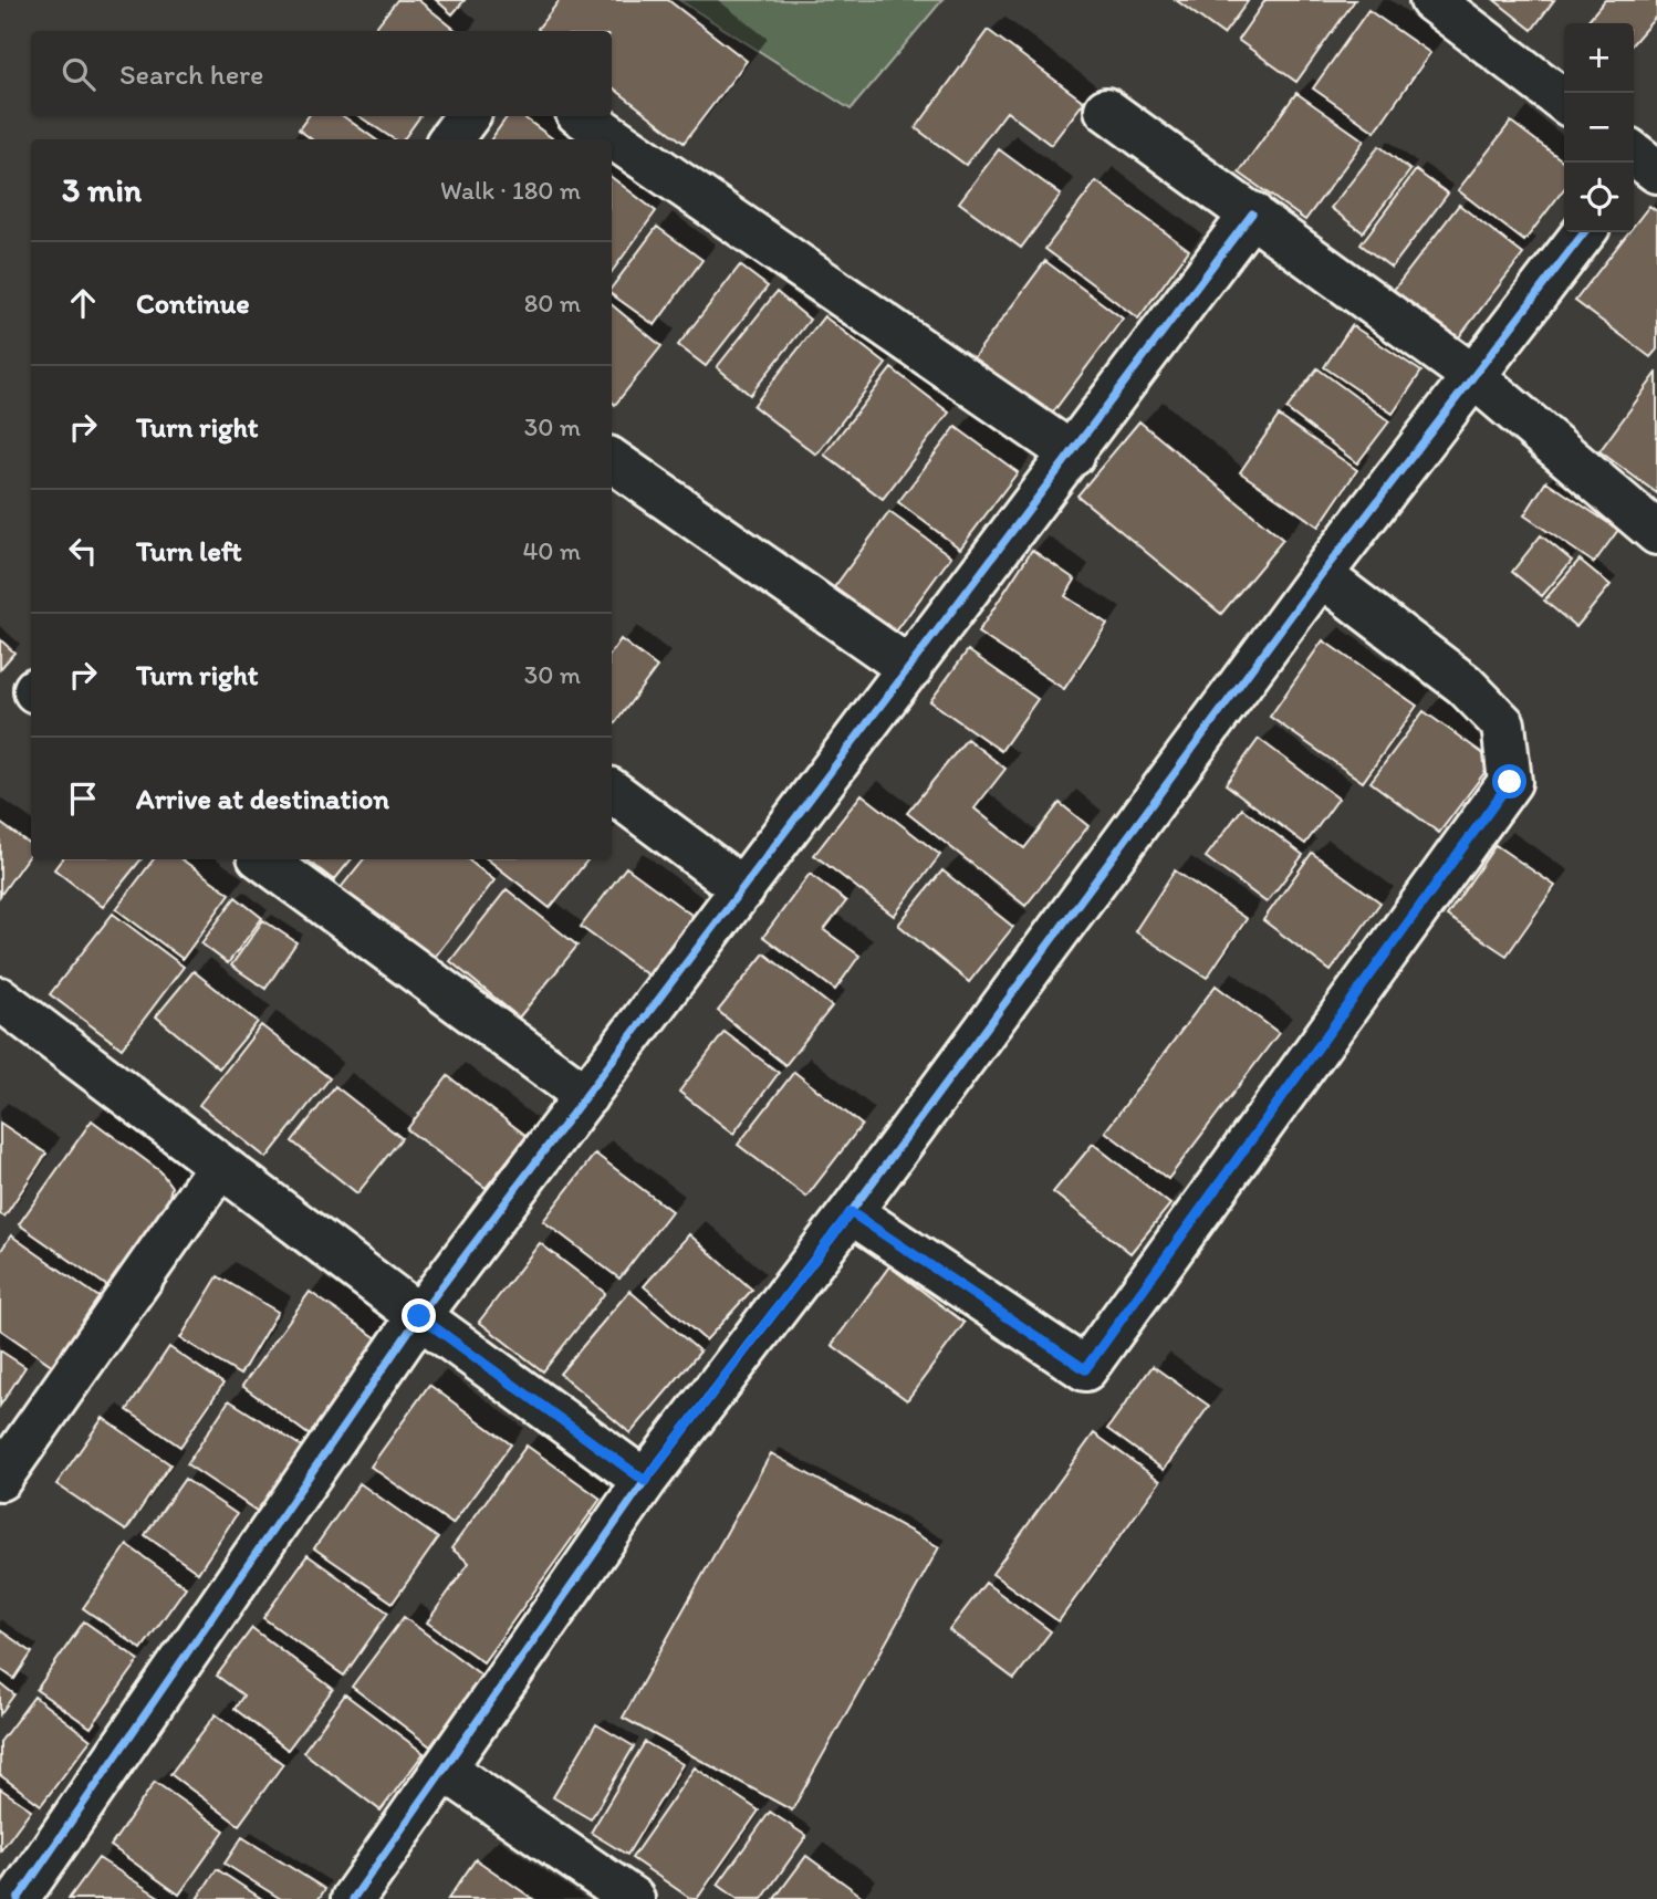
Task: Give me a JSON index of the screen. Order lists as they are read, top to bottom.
{
  "page": {
    "map_buttons": ["+", "−"],
    "search": "Search here",
    "heading": ["3 min", "Walk · 180 m"],
    "list": [
      ["Continue", "80 m"],
      ["Turn right", "30 m"],
      ["Turn left", "40 m"],
      ["Turn right", "30 m"],
      "Arrive at destination"
    ]
  }
}
